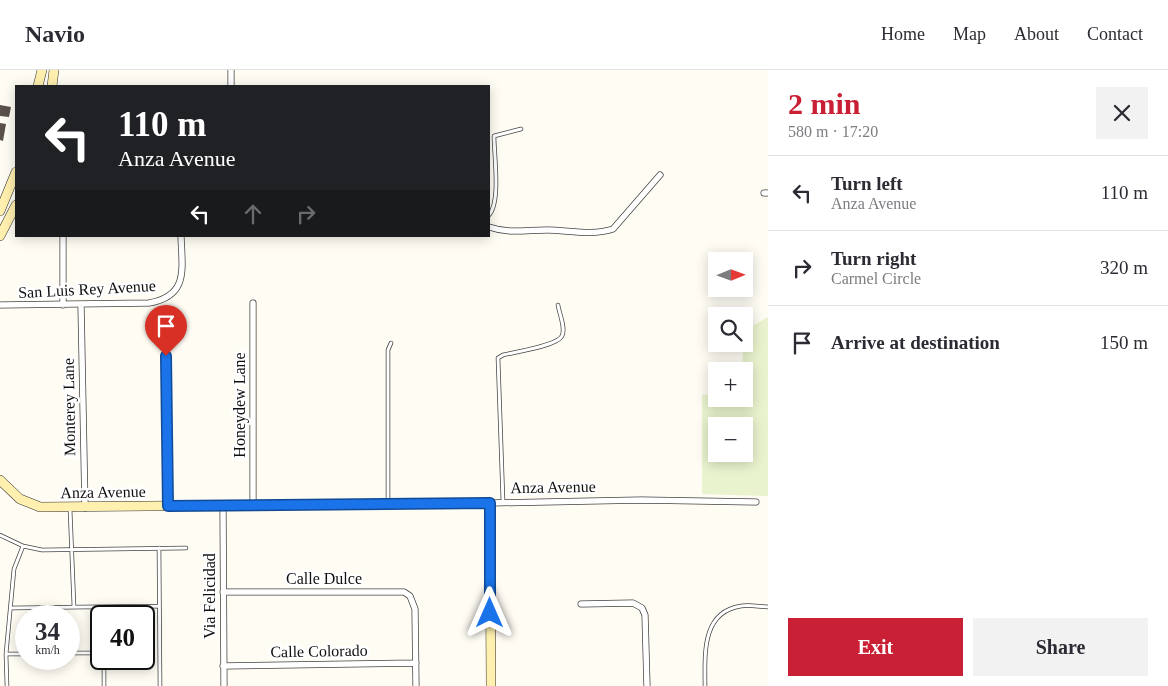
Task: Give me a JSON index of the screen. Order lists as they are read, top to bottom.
{
  "streets": {
    "street": [
      "San Luis Rey Avenue",
      "Honeydew Lane",
      "Monterey Lane",
      "Anza Avenue",
      "Calle Dulce",
      "Via Felicidad",
      "Calle Colorado"
    ]
  },
  "crossings": [
    ["San Luis Rey Avenue", "Monterey Lane"],
    ["Honeydew Lane", "Anza Avenue"],
    ["Monterey Lane", "Anza Avenue"],
    ["Anza Avenue", "Via Felicidad"],
    ["Calle Dulce", "Via Felicidad"],
    ["Calle Dulce", "Calle Colorado"],
    ["Via Felicidad", "Calle Colorado"]
  ],
  "north": "right",
  "page": {
    "header": "Navio",
    "nav": [
      "Home",
      "Map",
      "About",
      "Contact"
    ],
    "heading": ["2 min", "580 m · 17:20"],
    "turn": ["110 m", "Anza Avenue"],
    "list": [
      {
        "name": "Turn left",
        "note": "Anza Avenue",
        "value": "110 m"
      },
      {
        "name": "Turn right",
        "note": "Carmel Circle",
        "value": "320 m"
      },
      {
        "name": "Arrive at destination",
        "value": "150 m"
      }
    ],
    "map_buttons": ["+", "−"],
    "speed": "34 km/h",
    "limit": "40",
    "buttons": ["Exit", "Share"]
  }
}
